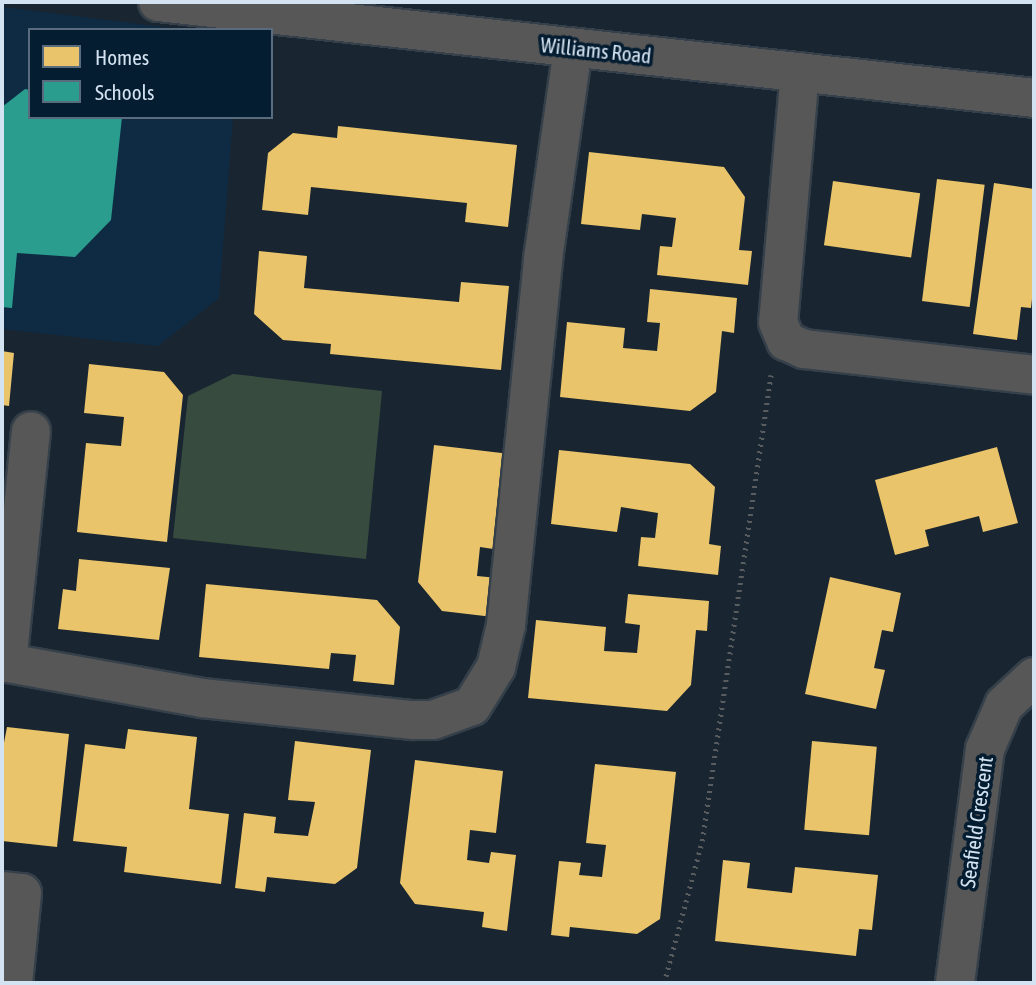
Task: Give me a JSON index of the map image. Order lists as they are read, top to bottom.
{
  "streets": {
    "street": ["Williams Road", "Seafield Crescent"]
  },
  "legend": ["Homes", "Schools"]
}
